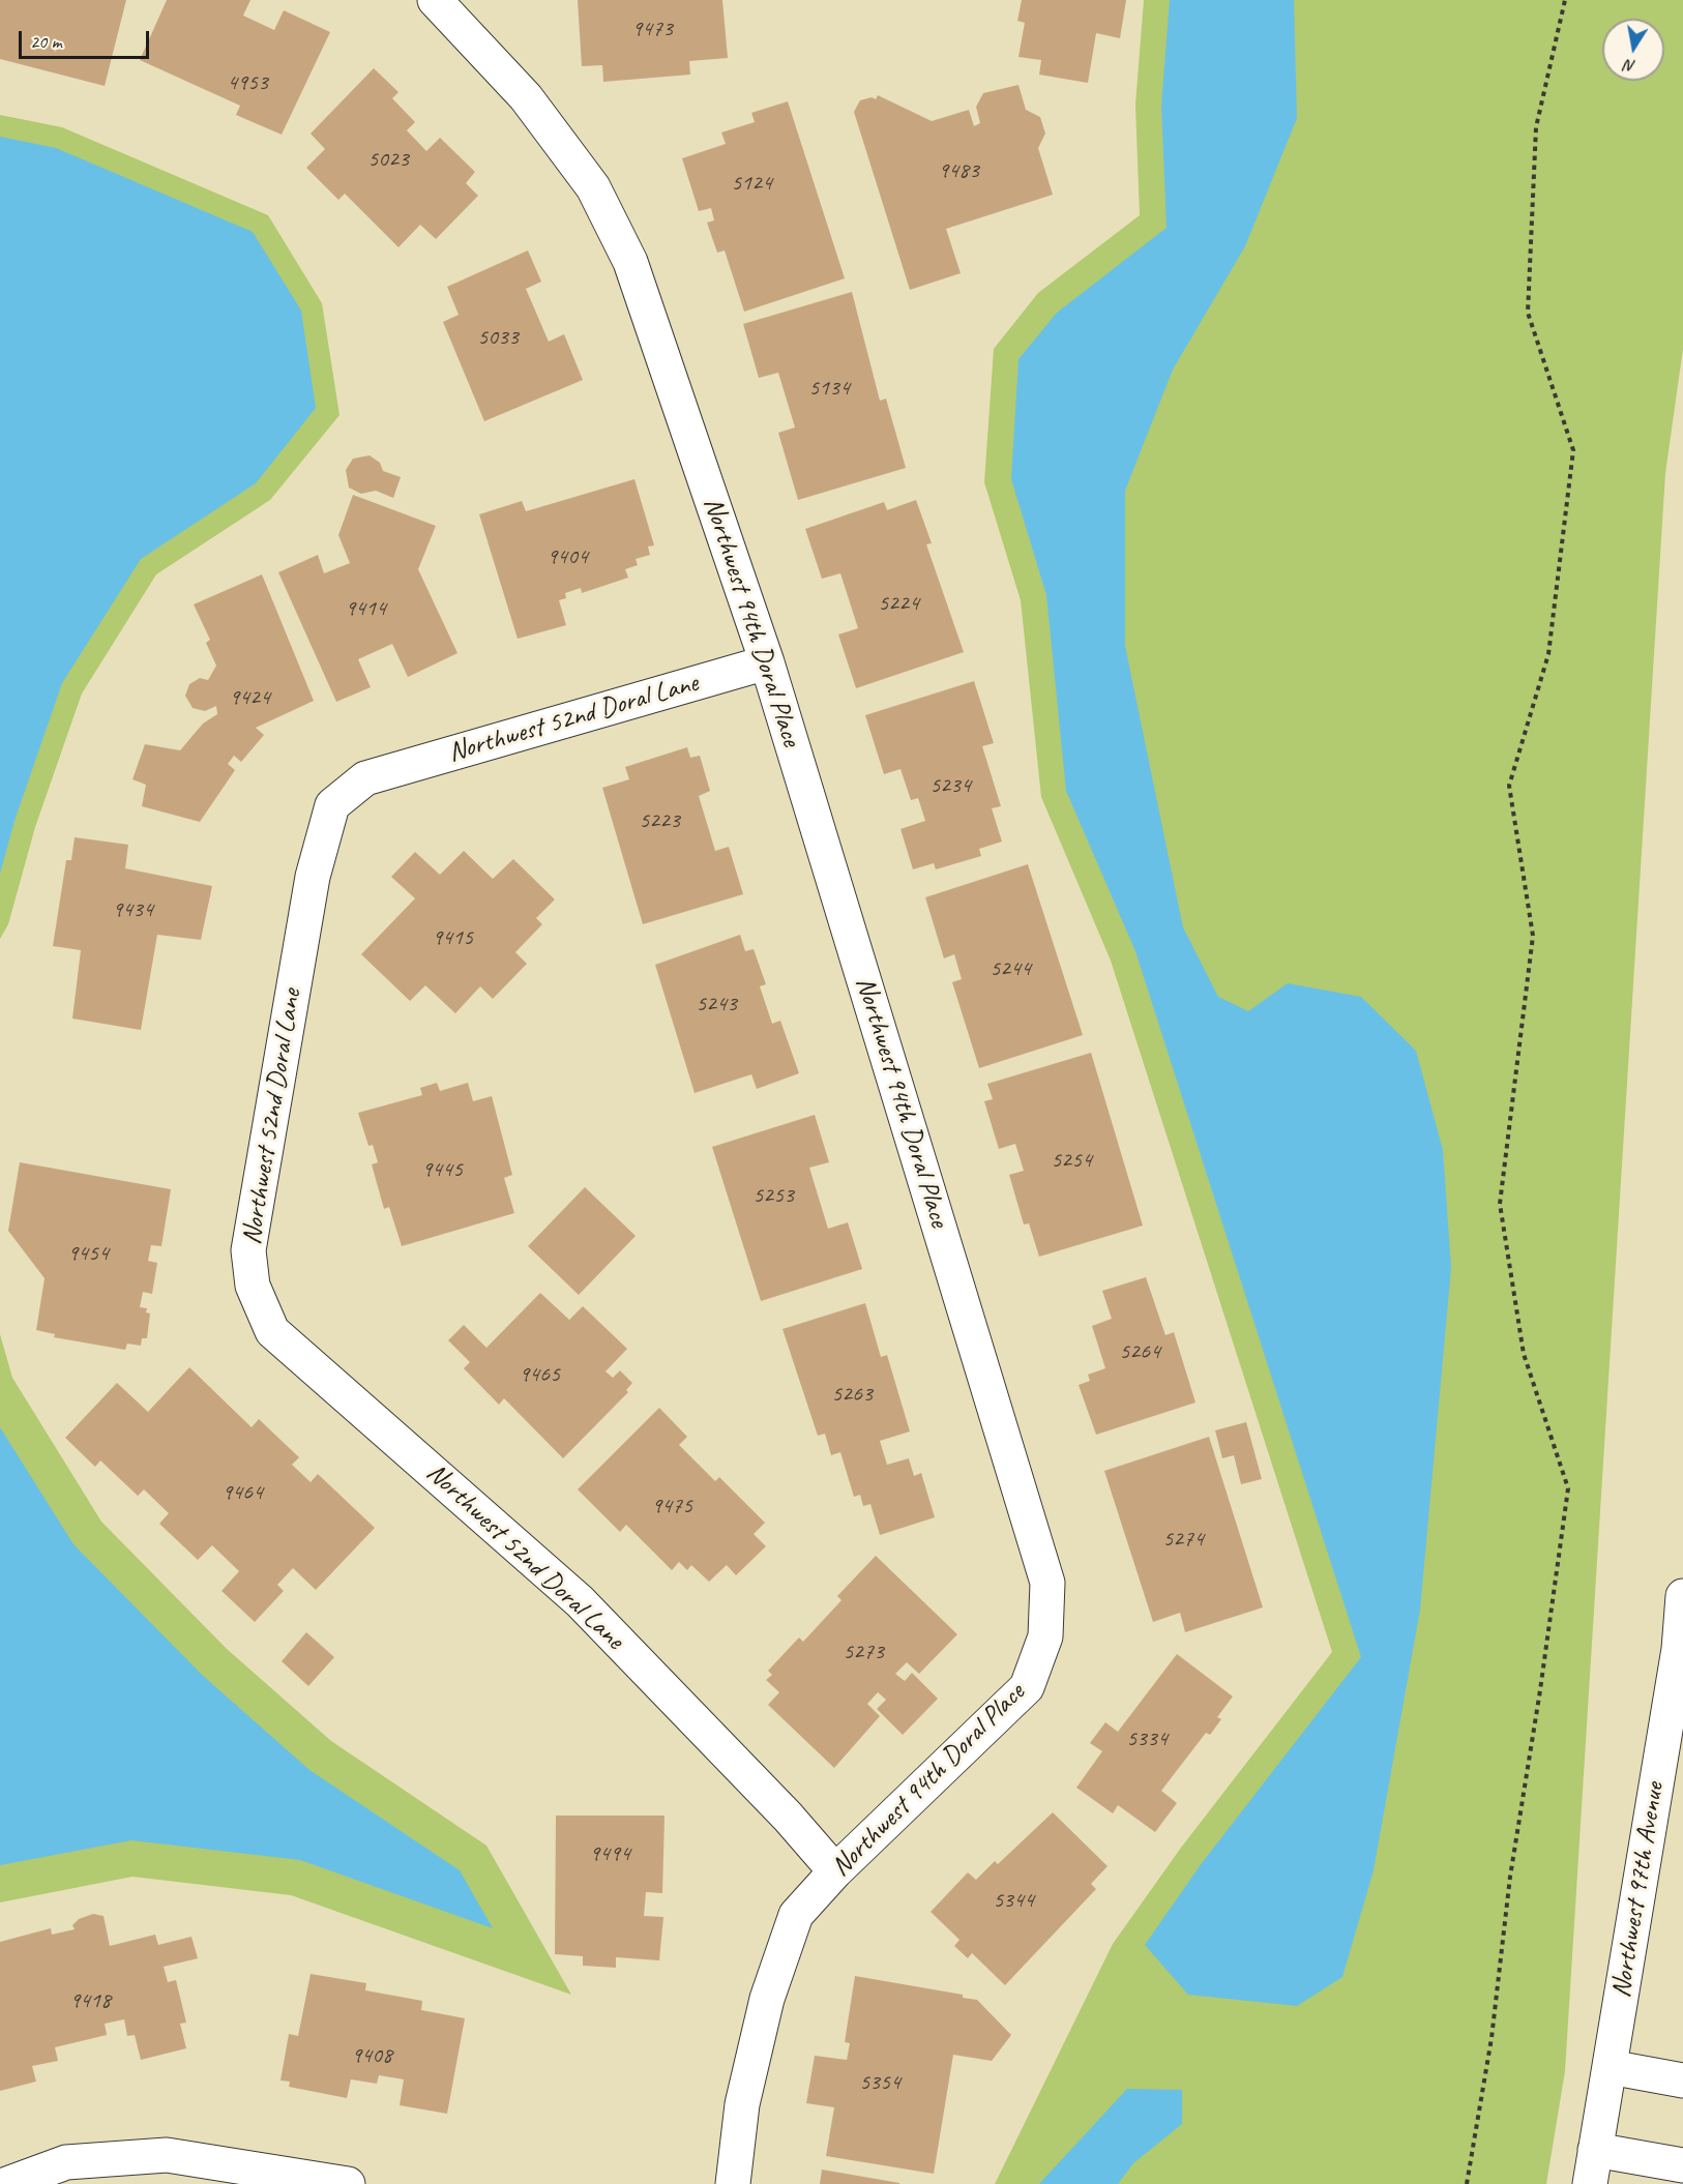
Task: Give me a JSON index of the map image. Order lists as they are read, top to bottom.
{
  "streets": {
    "street": ["Northwest 94th Doral Place", "Northwest 52nd Doral Lane", "Northwest 97th Avenue"]
  },
  "crossings": [
    ["Northwest 94th Doral Place", "Northwest 52nd Doral Lane"]
  ],
  "house_numbers": [
    "9473",
    "4953",
    "5023",
    "9483",
    "5124",
    "5033",
    "5134",
    "9404",
    "5224",
    "9414",
    "9424",
    "5234",
    "5223",
    "9434",
    "9415",
    "5244",
    "5243",
    "5254",
    "9445",
    "5253",
    "9454",
    "5264",
    "9465",
    "5263",
    "9464",
    "9475",
    "5274",
    "5273",
    "5334",
    "9494",
    "5344",
    "9418",
    "9408",
    "5354"
  ],
  "scale_bar": "20 m",
  "north": "bottom"
}
